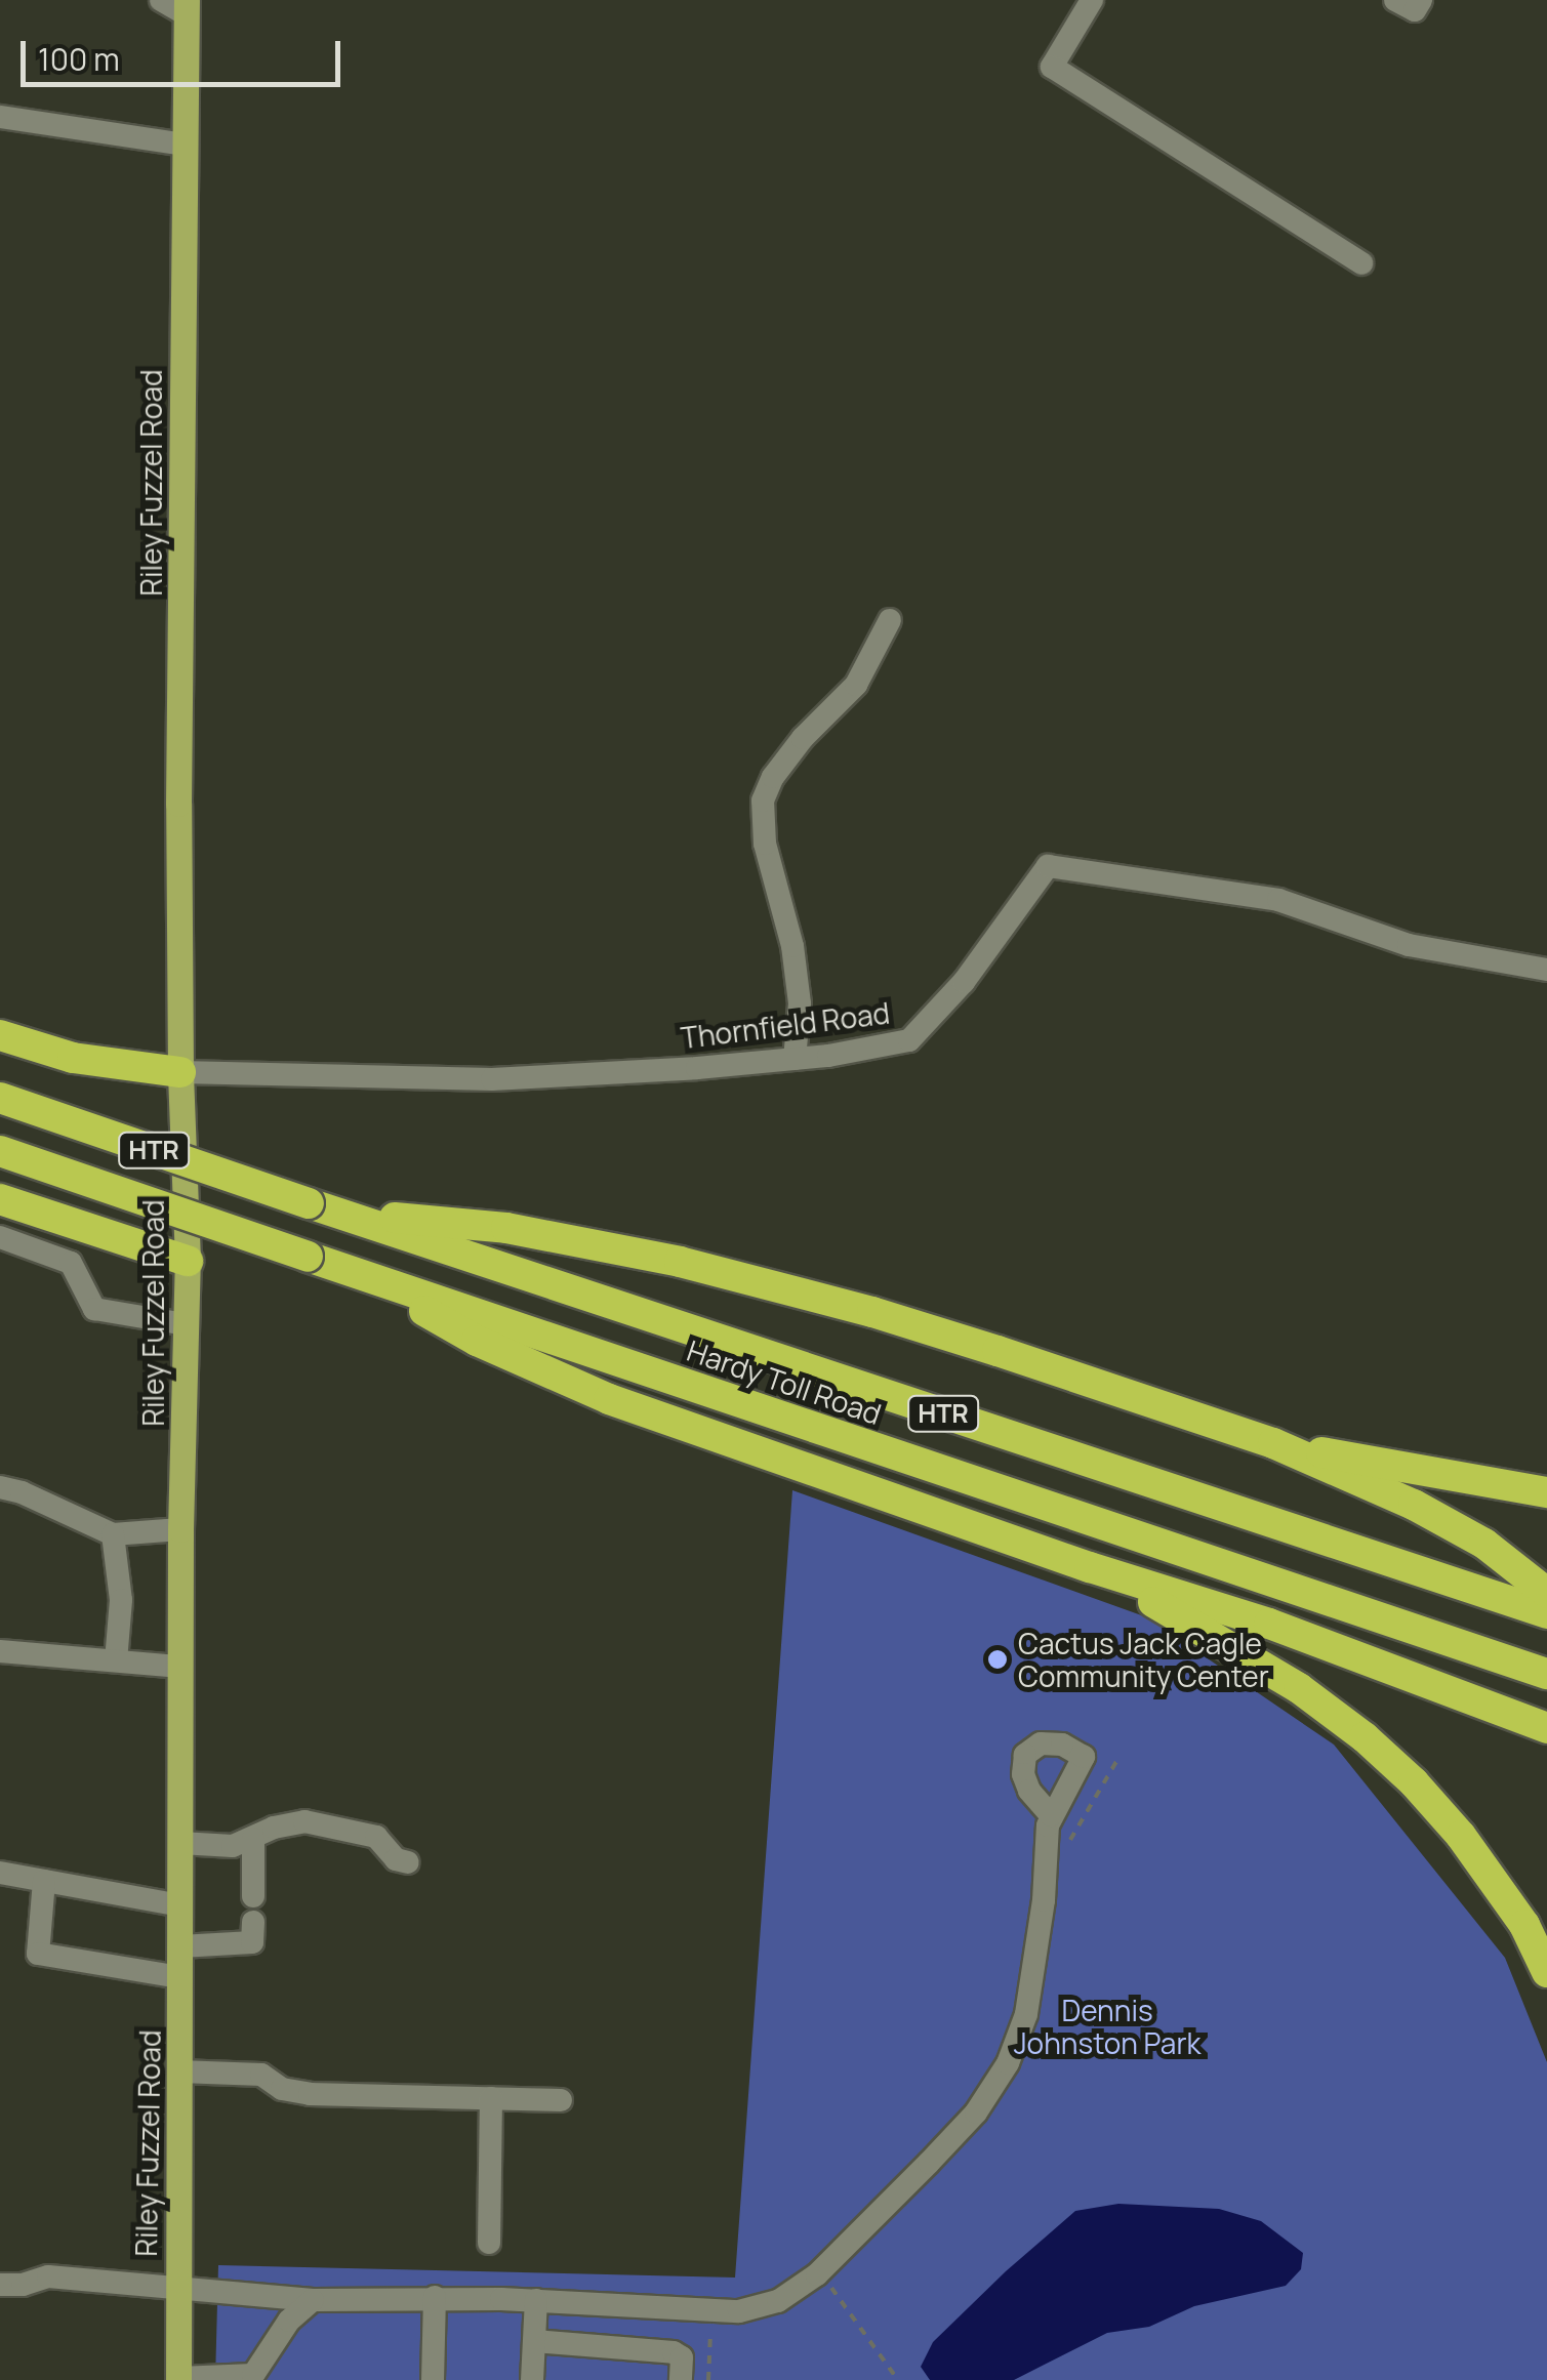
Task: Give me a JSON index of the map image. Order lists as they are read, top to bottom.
{
  "streets": {
    "highway": ["HTR", "Hardy Toll Road"],
    "main road": ["Riley Fuzzel Road"],
    "street": ["Thornfield Road"]
  },
  "crossings": [
    ["Riley Fuzzel Road", "Thornfield Road"]
  ],
  "parks": ["Dennis Johnston Park"],
  "places": ["Cactus Jack Cagle Community Center"],
  "scale_bar": "100 m"
}
